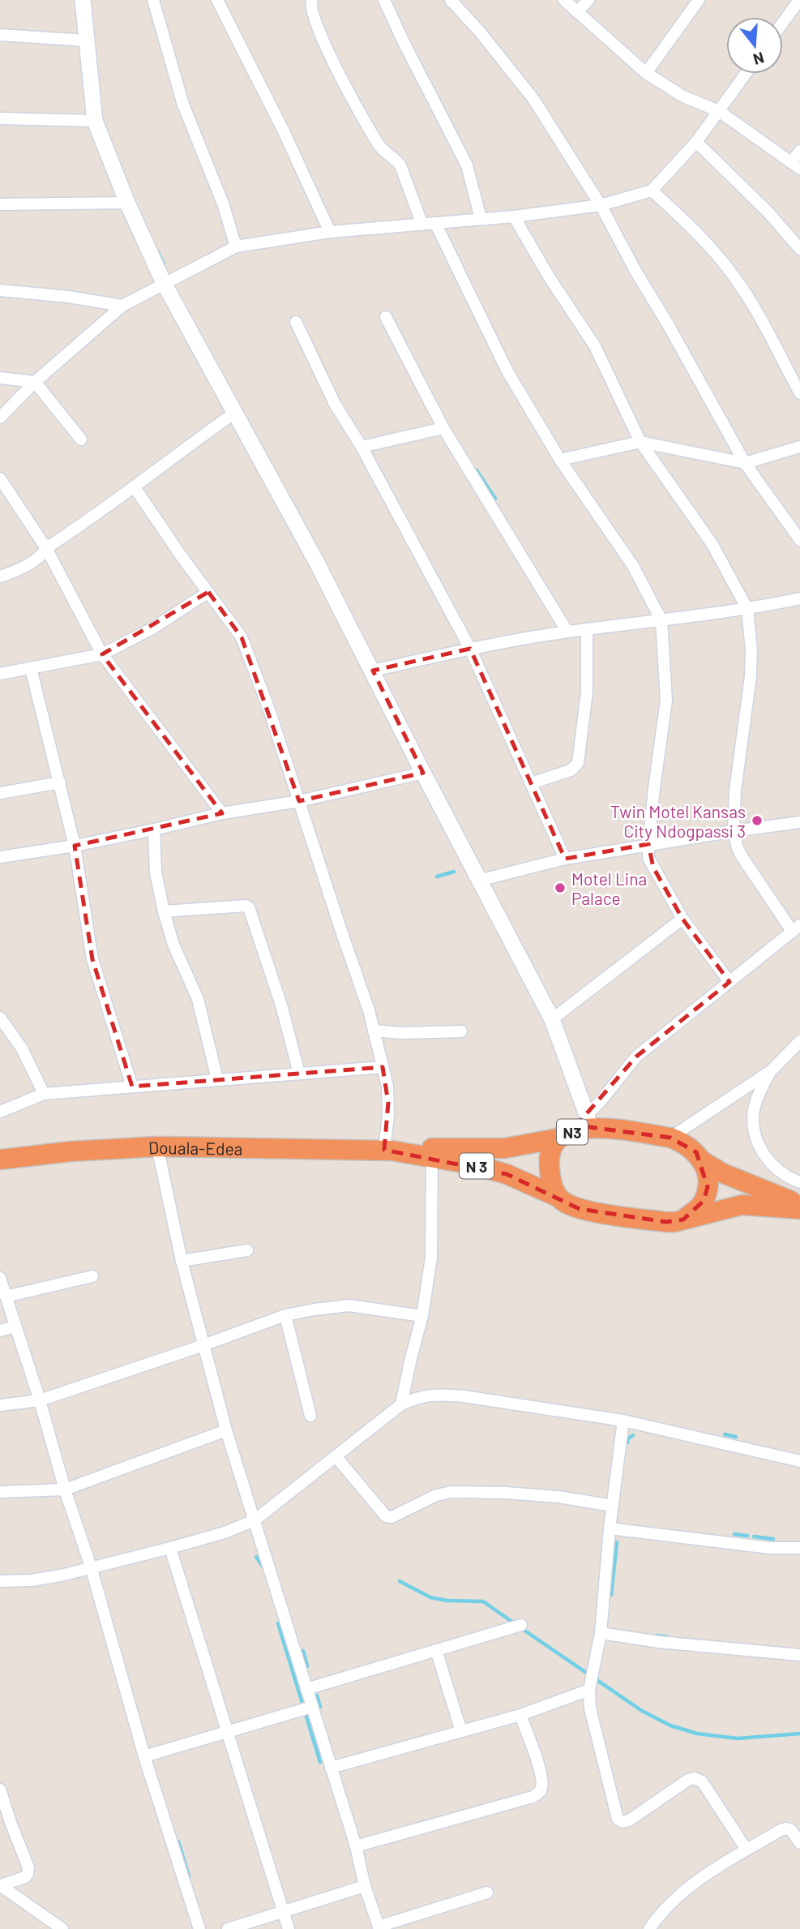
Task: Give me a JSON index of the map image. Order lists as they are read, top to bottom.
{
  "streets": {
    "highway": ["N3", "Douala-Edea", "N 3"]
  },
  "crossings": [
    ["N3", "N 3"],
    ["Douala-Edea", "N 3"]
  ],
  "places": ["Twin Motel Kansas City Ndogpassi 3", "Motel Lina Palace"],
  "north": "bottom"
}
